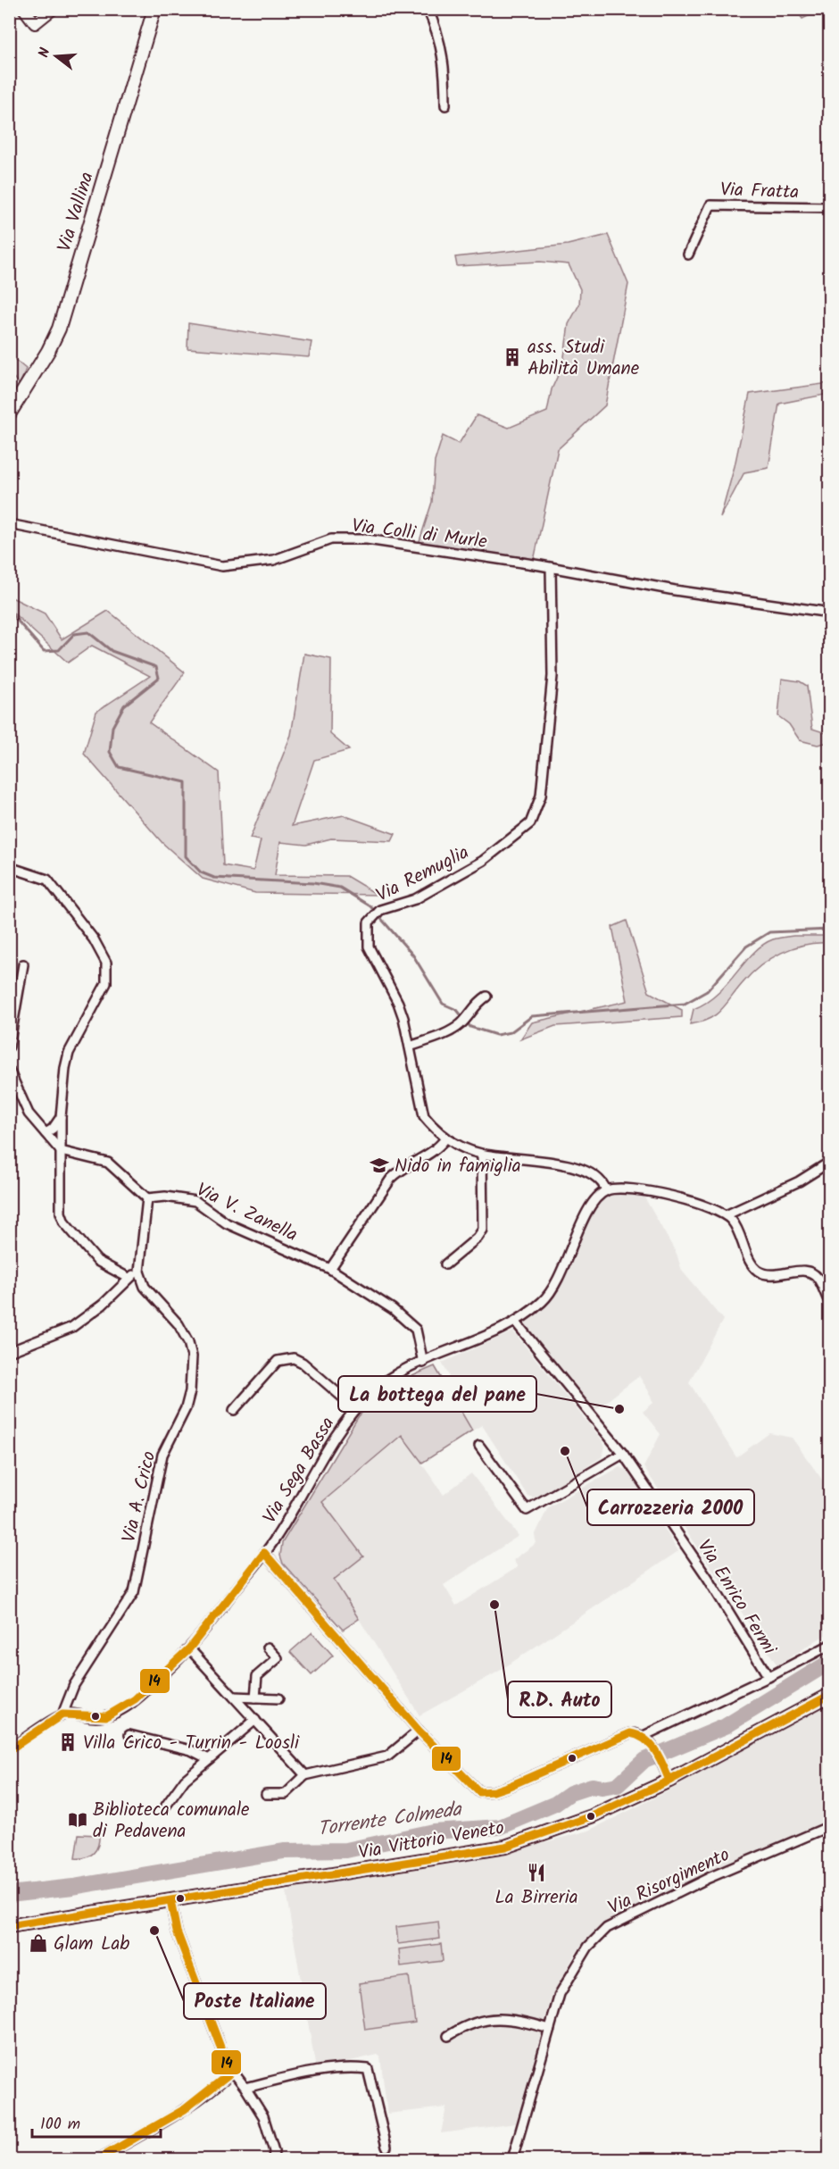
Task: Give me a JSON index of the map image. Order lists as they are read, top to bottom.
{
  "streets": {
    "main road": ["Via Vallina", "Via Vittorio Veneto"],
    "street": [
      "Via Fratta",
      "Via Colli di Murle",
      "Via Remuglia",
      "Via V. Zanella",
      "Via Sega Bassa",
      "Via A. Crico",
      "Via Enrico Fermi",
      "Via Risorgimento"
    ]
  },
  "crossings": [
    ["Via Colli di Murle", "Via Remuglia"],
    ["Via Remuglia", "Via Sega Bassa"],
    ["Via V. Zanella", "Via Sega Bassa"],
    ["Via Sega Bassa", "Via A. Crico"],
    ["Via Sega Bassa", "Via Enrico Fermi"]
  ],
  "water": ["Torrente Colmeda"],
  "places": {
    "building": ["ass. Studi Abilità Umane", "Villa Crico - Turrin - Loosli"],
    "school or university": ["Nido in famiglia"],
    "other": [
      "La bottega del pane",
      "Carrozzeria 2000",
      "R.D. Auto",
      "Poste Italiane"
    ],
    "library": ["Biblioteca comunale di Pedavena"],
    "restaurant": ["La Birreria"],
    "shop": ["Glam Lab"]
  },
  "lines": ["transit line 14"],
  "scale_bar": "100 m",
  "north": "left"
}
